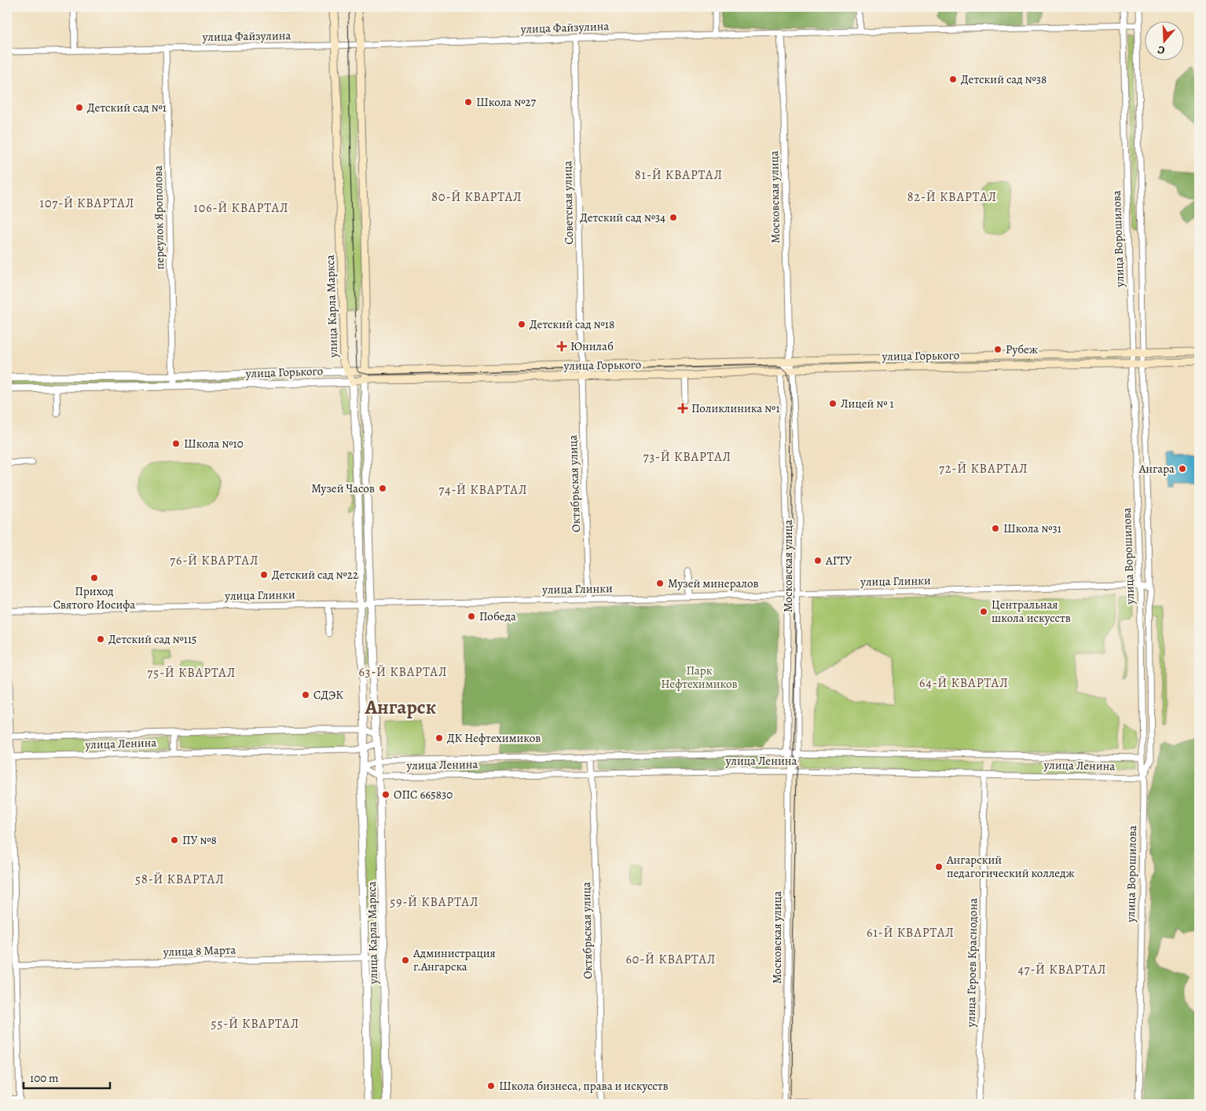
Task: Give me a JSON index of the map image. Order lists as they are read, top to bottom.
{
  "streets": {
    "main road": ["улица Карла Маркса", "улица Горького"],
    "street": [
      "улица Файзулина",
      "Московская улица",
      "Советская улица",
      "переулок Ярополова",
      "улица Ворошилова",
      "Октябрьская улица",
      "улица Глинки",
      "улица Ленина",
      "улица 8 Марта",
      "улица Героев Краснодона"
    ]
  },
  "crossings": [
    ["улица Файзулина", "Московская улица"],
    ["улица Файзулина", "Советская улица"],
    ["улица Файзулина", "переулок Ярополова"],
    ["улица Файзулина", "улица Ворошилова"],
    ["улица Файзулина", "улица Карла Маркса"],
    ["Московская улица", "улица Горького"],
    ["Московская улица", "улица Глинки"],
    ["Московская улица", "улица Ленина"],
    ["Советская улица", "улица Горького"],
    ["Советская улица", "Октябрьская улица"],
    ["переулок Ярополова", "улица Горького"],
    ["улица Ворошилова", "улица Горького"],
    ["улица Ворошилова", "улица Глинки"],
    ["улица Ворошилова", "улица Ленина"],
    ["улица Карла Маркса", "улица Горького"],
    ["улица Карла Маркса", "улица Глинки"],
    ["улица Карла Маркса", "улица Ленина"],
    ["улица Карла Маркса", "улица 8 Марта"],
    ["улица Горького", "Октябрьская улица"],
    ["Октябрьская улица", "улица Глинки"],
    ["Октябрьская улица", "улица Ленина"],
    ["улица Ленина", "улица Героев Краснодона"]
  ],
  "districts": [
    "81-Й КВАРТАЛ",
    "80-Й КВАРТАЛ",
    "82-Й КВАРТАЛ",
    "107-Й КВАРТАЛ",
    "106-Й КВАРТАЛ",
    "73-Й КВАРТАЛ",
    "72-Й КВАРТАЛ",
    "74-Й КВАРТАЛ",
    "76-Й КВАРТАЛ",
    "63-Й КВАРТАЛ",
    "75-Й КВАРТАЛ",
    "64-Й КВАРТАЛ",
    "Ангарск",
    "58-Й КВАРТАЛ",
    "59-Й КВАРТАЛ",
    "61-Й КВАРТАЛ",
    "60-Й КВАРТАЛ",
    "47-Й КВАРТАЛ",
    "55-Й КВАРТАЛ"
  ],
  "parks": ["Парк Нефтехимиков"],
  "places": {
    "other": [
      "Детский сад №38",
      "Школа №27",
      "Детский сад №1",
      "Детский сад №34",
      "Детский сад №18",
      "Рубеж",
      "Лицей № 1",
      "Школа №10",
      "Ангара",
      "Музей Часов",
      "Школа №31",
      "АГТУ",
      "Детский сад №22",
      "Приход Святого Иосифа",
      "Музей минералов",
      "Центральная школа искусств",
      "Победа",
      "Детский сад №115",
      "СДЭК",
      "ДК Нефтехимиков",
      "ОПС 665830",
      "ПУ №8",
      "Ангарский педагогический колледж",
      "Администрация г.Ангарска",
      "Школа бизнеса, права и искусств"
    ],
    "health": ["Юнилаб", "Поликлиника №1"]
  },
  "scale_bar": "100 m",
  "north": "bottom"
}
